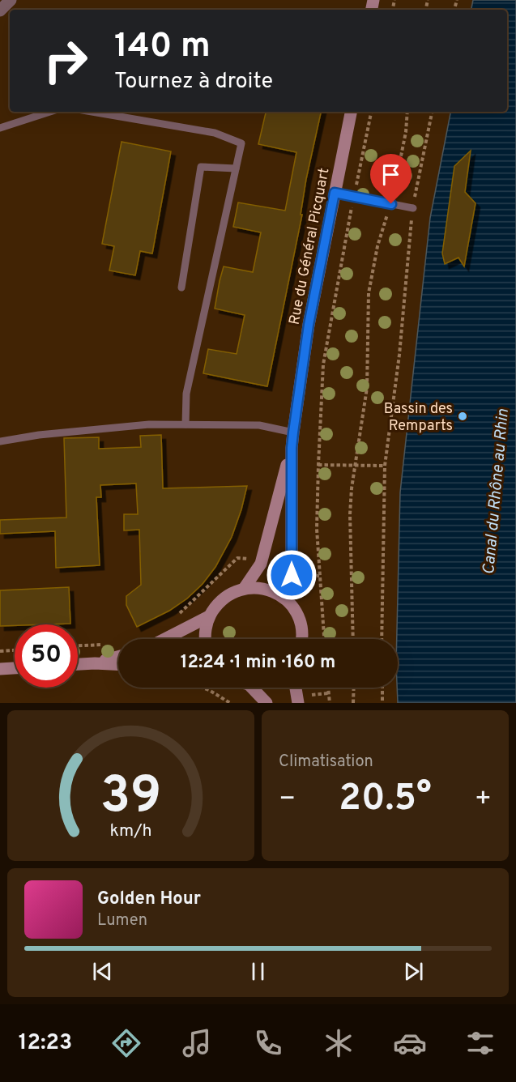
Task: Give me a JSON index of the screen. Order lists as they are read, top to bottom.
{
  "streets": {
    "main road": ["Rue du Général Picquart"]
  },
  "water": ["Canal du Rhône au Rhin"],
  "places": ["Bassin des Remparts"],
  "page": {
    "turn": ["140 m", "Tournez à droite"],
    "limit": "50",
    "trip": "12:24 · 1 min · 160 m",
    "tile": "Climatisation",
    "heat": ["−", "20.5°", "+"],
    "song": ["Golden Hour", "Lumen"],
    "tabs": "12:23",
    "gauge": ["39", "km/h"]
  }
}
